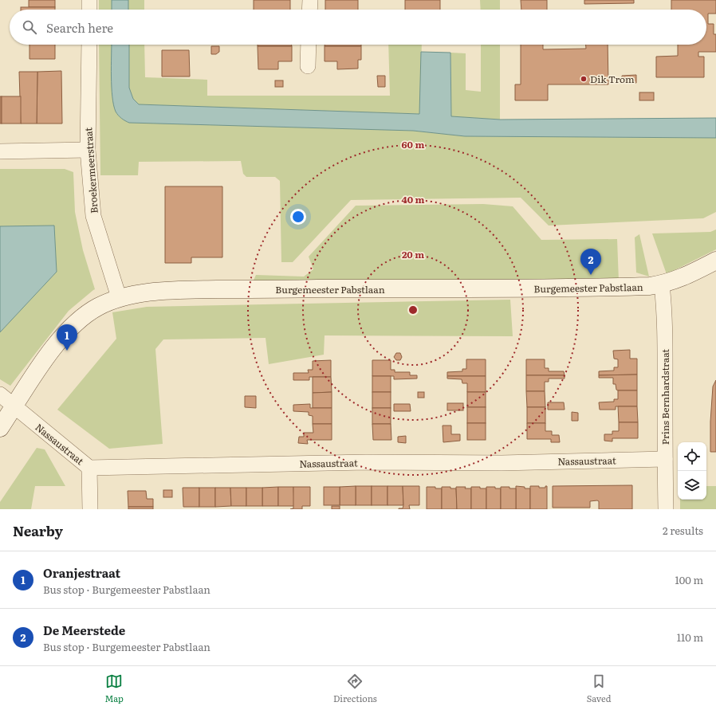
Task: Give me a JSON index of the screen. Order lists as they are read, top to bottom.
{
  "streets": {
    "street": [
      "Broekermeerstraat",
      "Burgemeester Pabstlaan",
      "Prins Bernhardstraat",
      "Nassaustraat"
    ]
  },
  "crossings": [
    ["Broekermeerstraat", "Burgemeester Pabstlaan"],
    ["Burgemeester Pabstlaan", "Prins Bernhardstraat"],
    ["Burgemeester Pabstlaan", "Nassaustraat"],
    ["Prins Bernhardstraat", "Nassaustraat"]
  ],
  "places": ["Dik Trom"],
  "page": {
    "search": "Search here",
    "pins": ["2", "1"],
    "heading": ["Nearby", "2 results"],
    "list": [
      {
        "mark": "1",
        "name": "Oranjestraat",
        "note": "Bus stop · Burgemeester Pabstlaan",
        "value": "100 m"
      },
      {
        "mark": "2",
        "name": "De Meerstede",
        "note": "Bus stop · Burgemeester Pabstlaan",
        "value": "110 m"
      }
    ],
    "nav": ["Map", "Directions", "Saved"]
  },
  "rings": ["60 m", "40 m", "20 m"]
}
